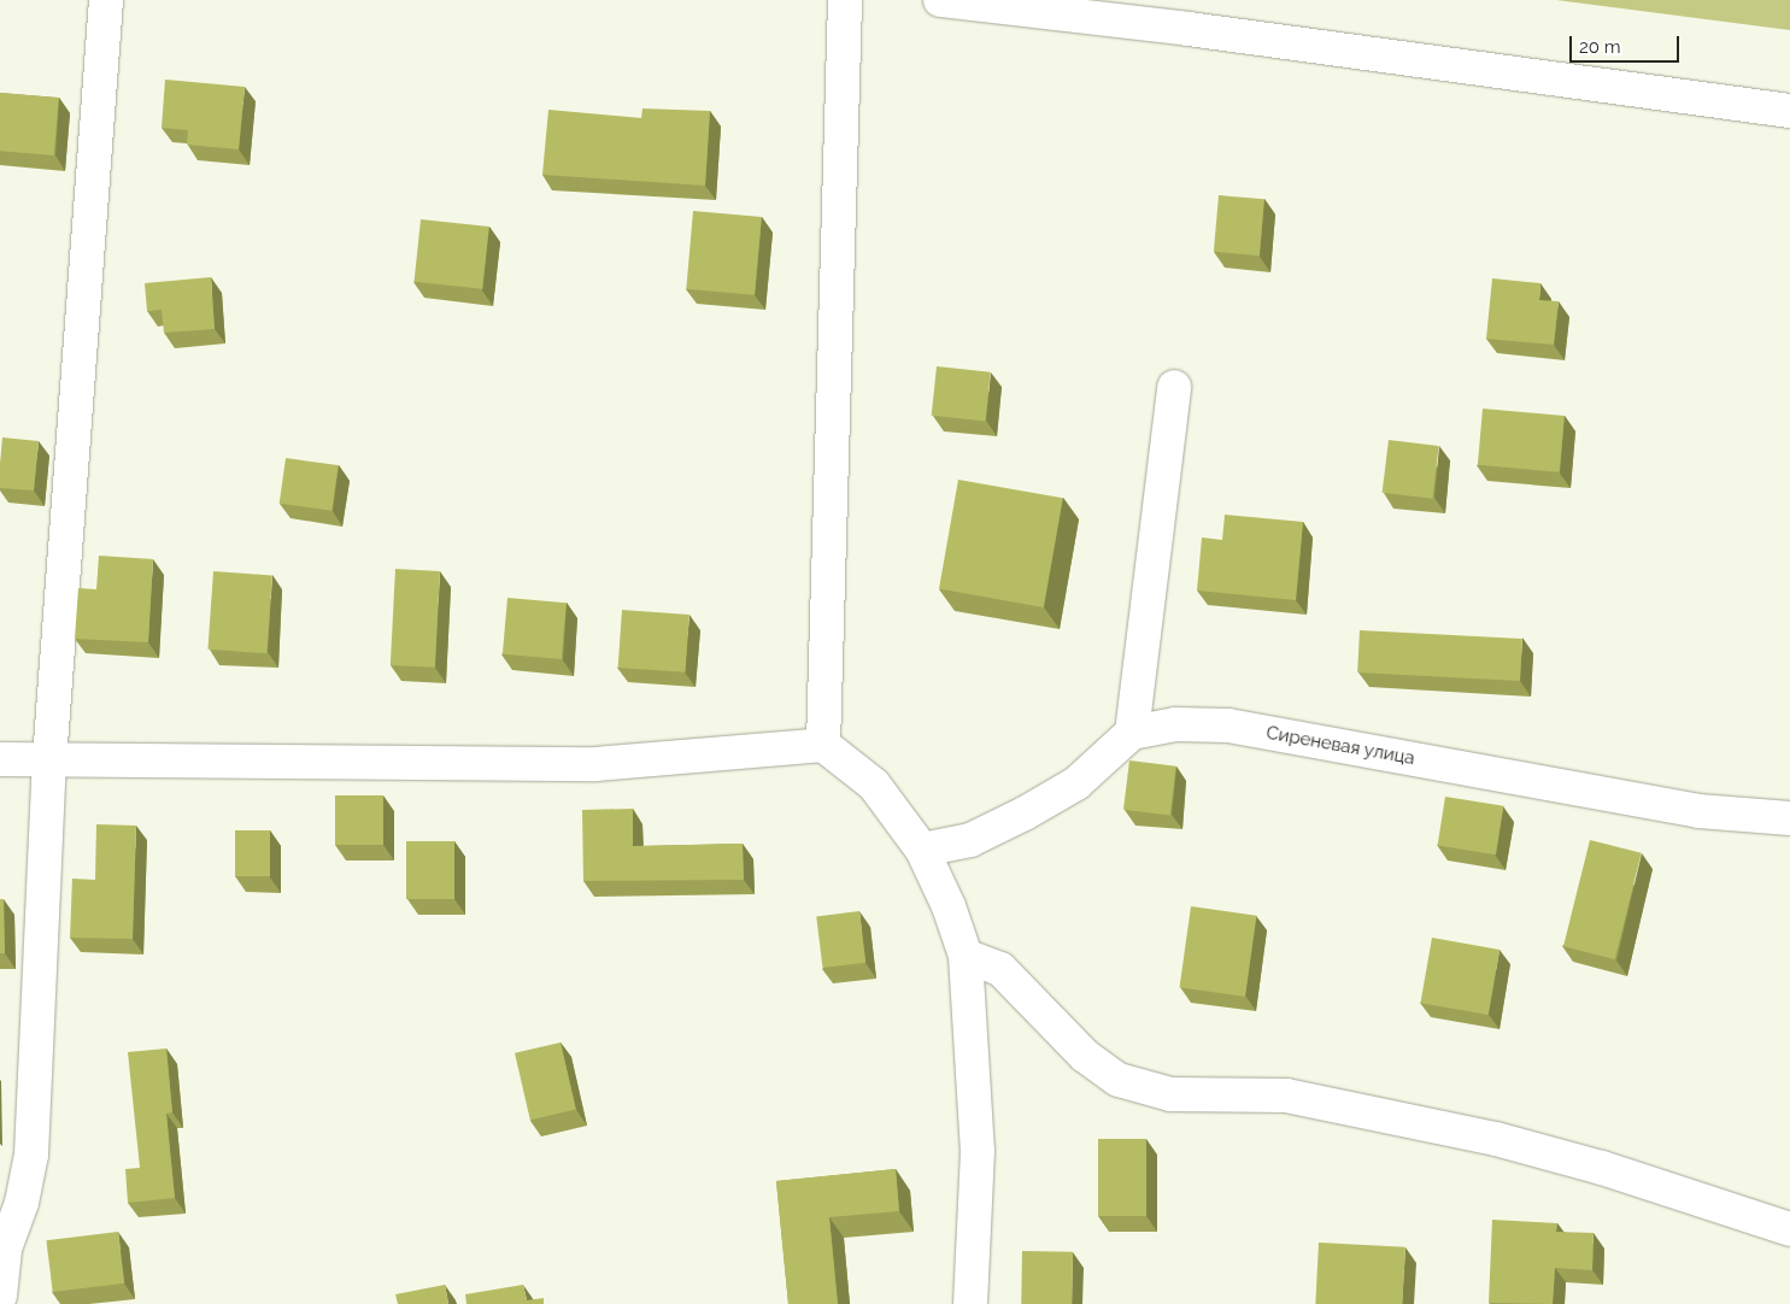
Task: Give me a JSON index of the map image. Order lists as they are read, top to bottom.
{
  "streets": {
    "street": ["Сиреневая улица"]
  },
  "scale_bar": "20 m"
}
